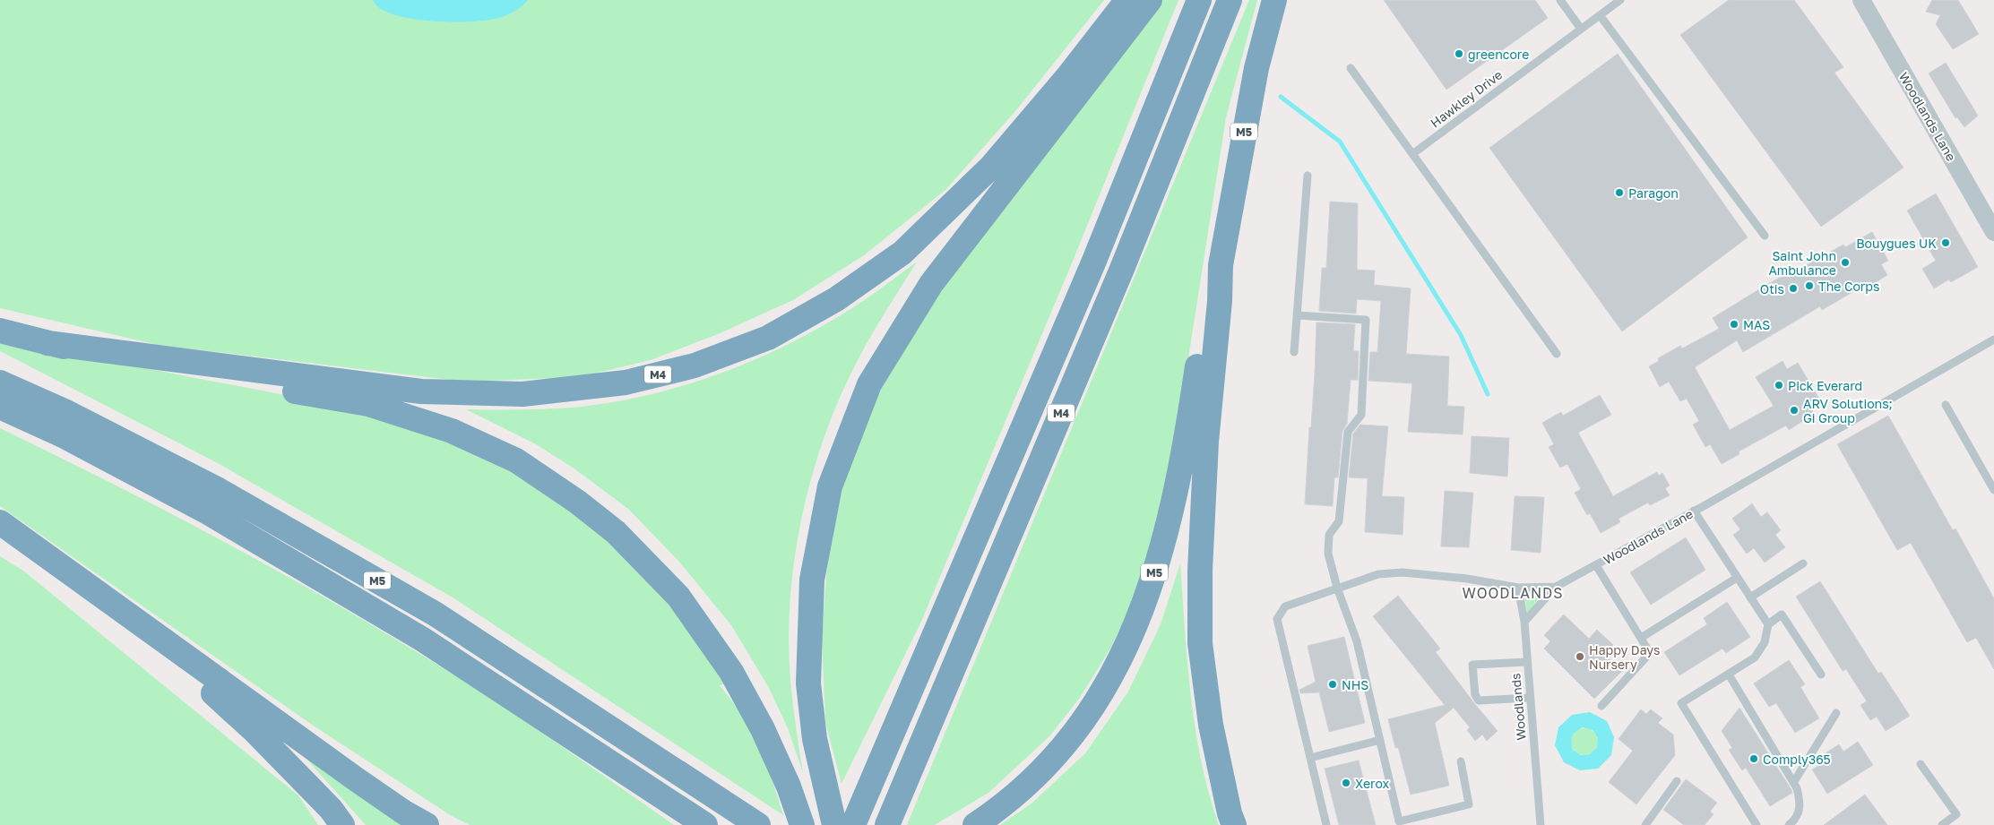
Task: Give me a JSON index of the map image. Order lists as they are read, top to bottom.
{
  "streets": {
    "highway": ["M5", "M4"],
    "street": ["Woodlands Lane"],
    "lane": ["Hawkley Drive", "Woodlands"]
  },
  "crossings": [
    ["Woodlands Lane", "Woodlands"]
  ],
  "districts": ["WOODLANDS"],
  "places": [
    "greencore",
    "Paragon",
    "Bouygues UK",
    "Saint John Ambulance",
    "The Corps",
    "Otis",
    "MAS",
    "Pick Everard",
    "ARV Solutions; Gi Group",
    "Happy Days Nursery",
    "NHS",
    "Comply365",
    "Xerox"
  ]
}
